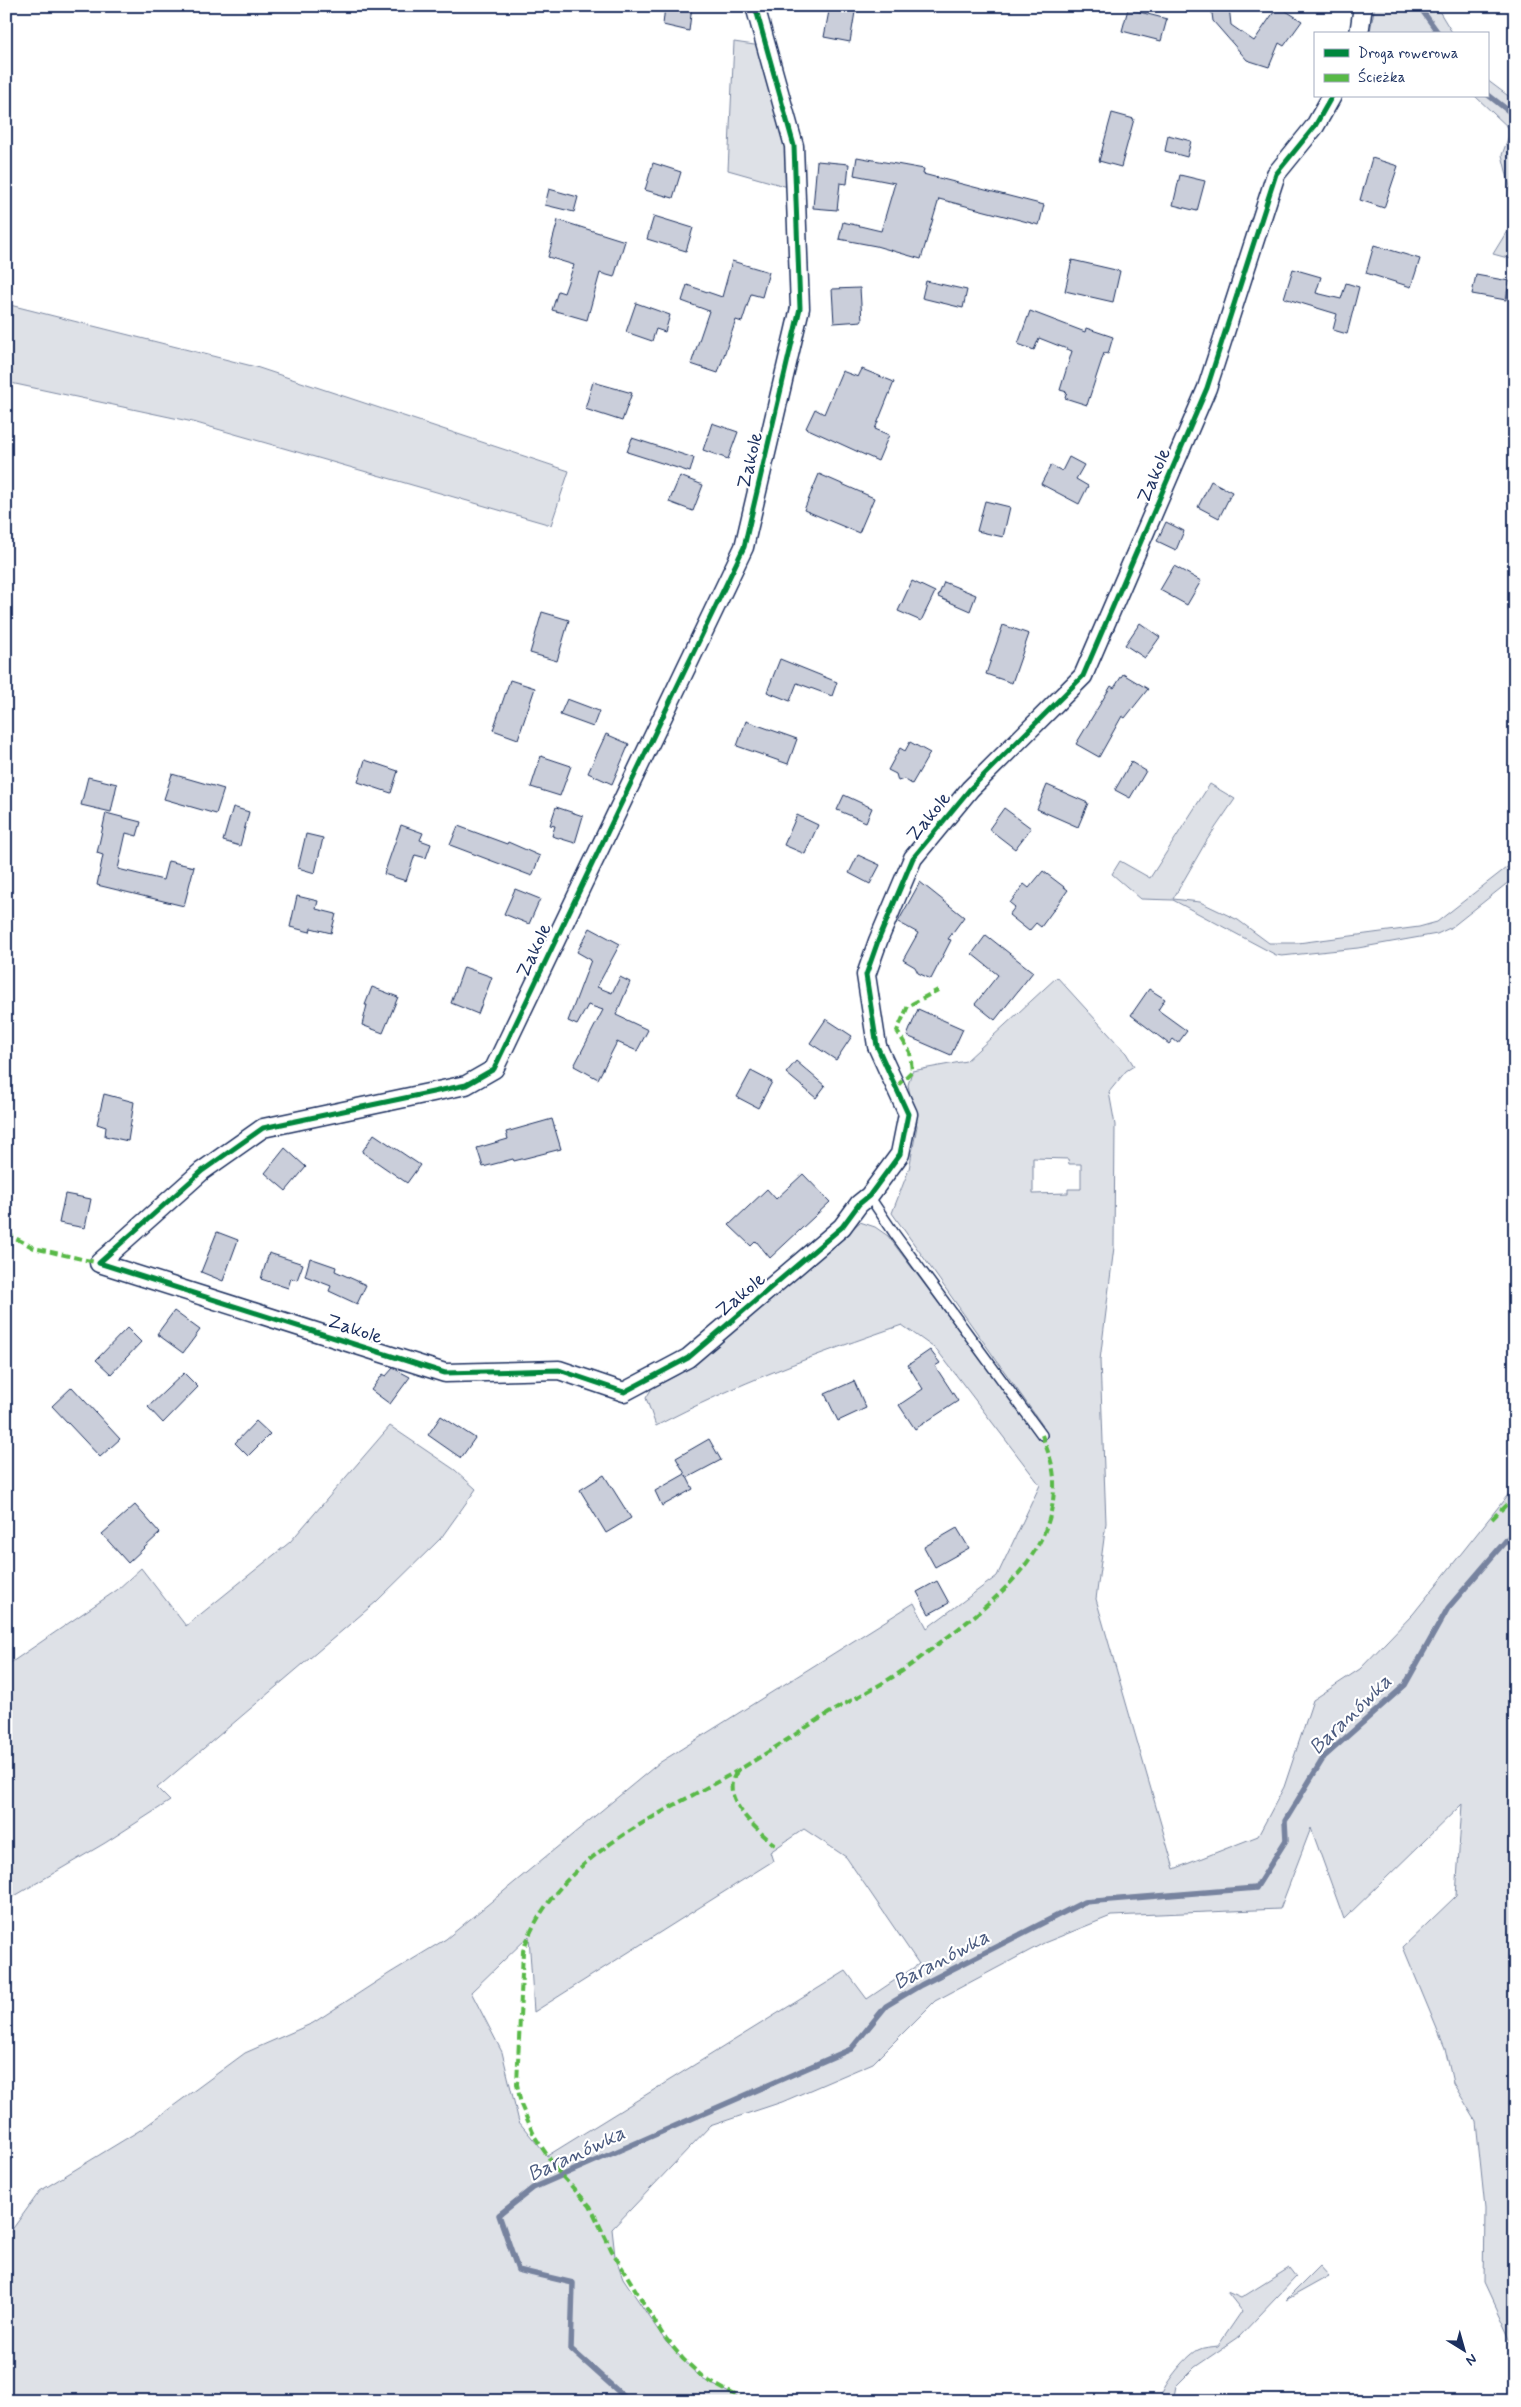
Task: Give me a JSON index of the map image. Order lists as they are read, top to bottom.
{
  "streets": {
    "street": ["Zakole"]
  },
  "water": ["Baranówka"],
  "legend": ["Droga rowerowa", "Ścieżka"],
  "north": "bottom right"
}
